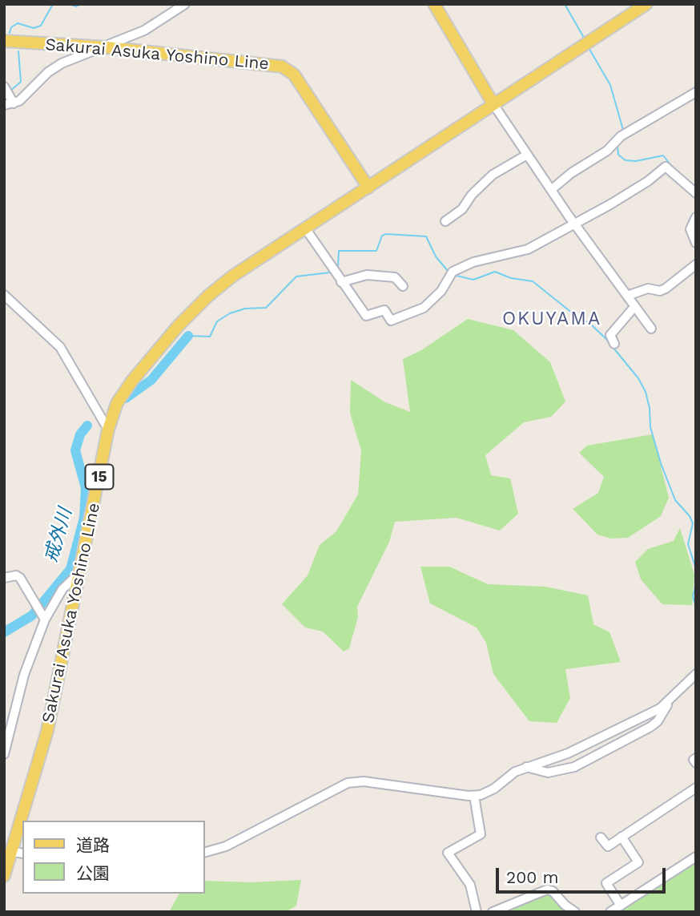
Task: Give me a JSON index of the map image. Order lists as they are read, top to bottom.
{
  "streets": {
    "main road": ["Sakurai Asuka Yoshino Line", "15"]
  },
  "districts": ["OKUYAMA"],
  "water": ["戒外川"],
  "legend": ["道路", "公園"],
  "scale_bar": "200 m"
}
